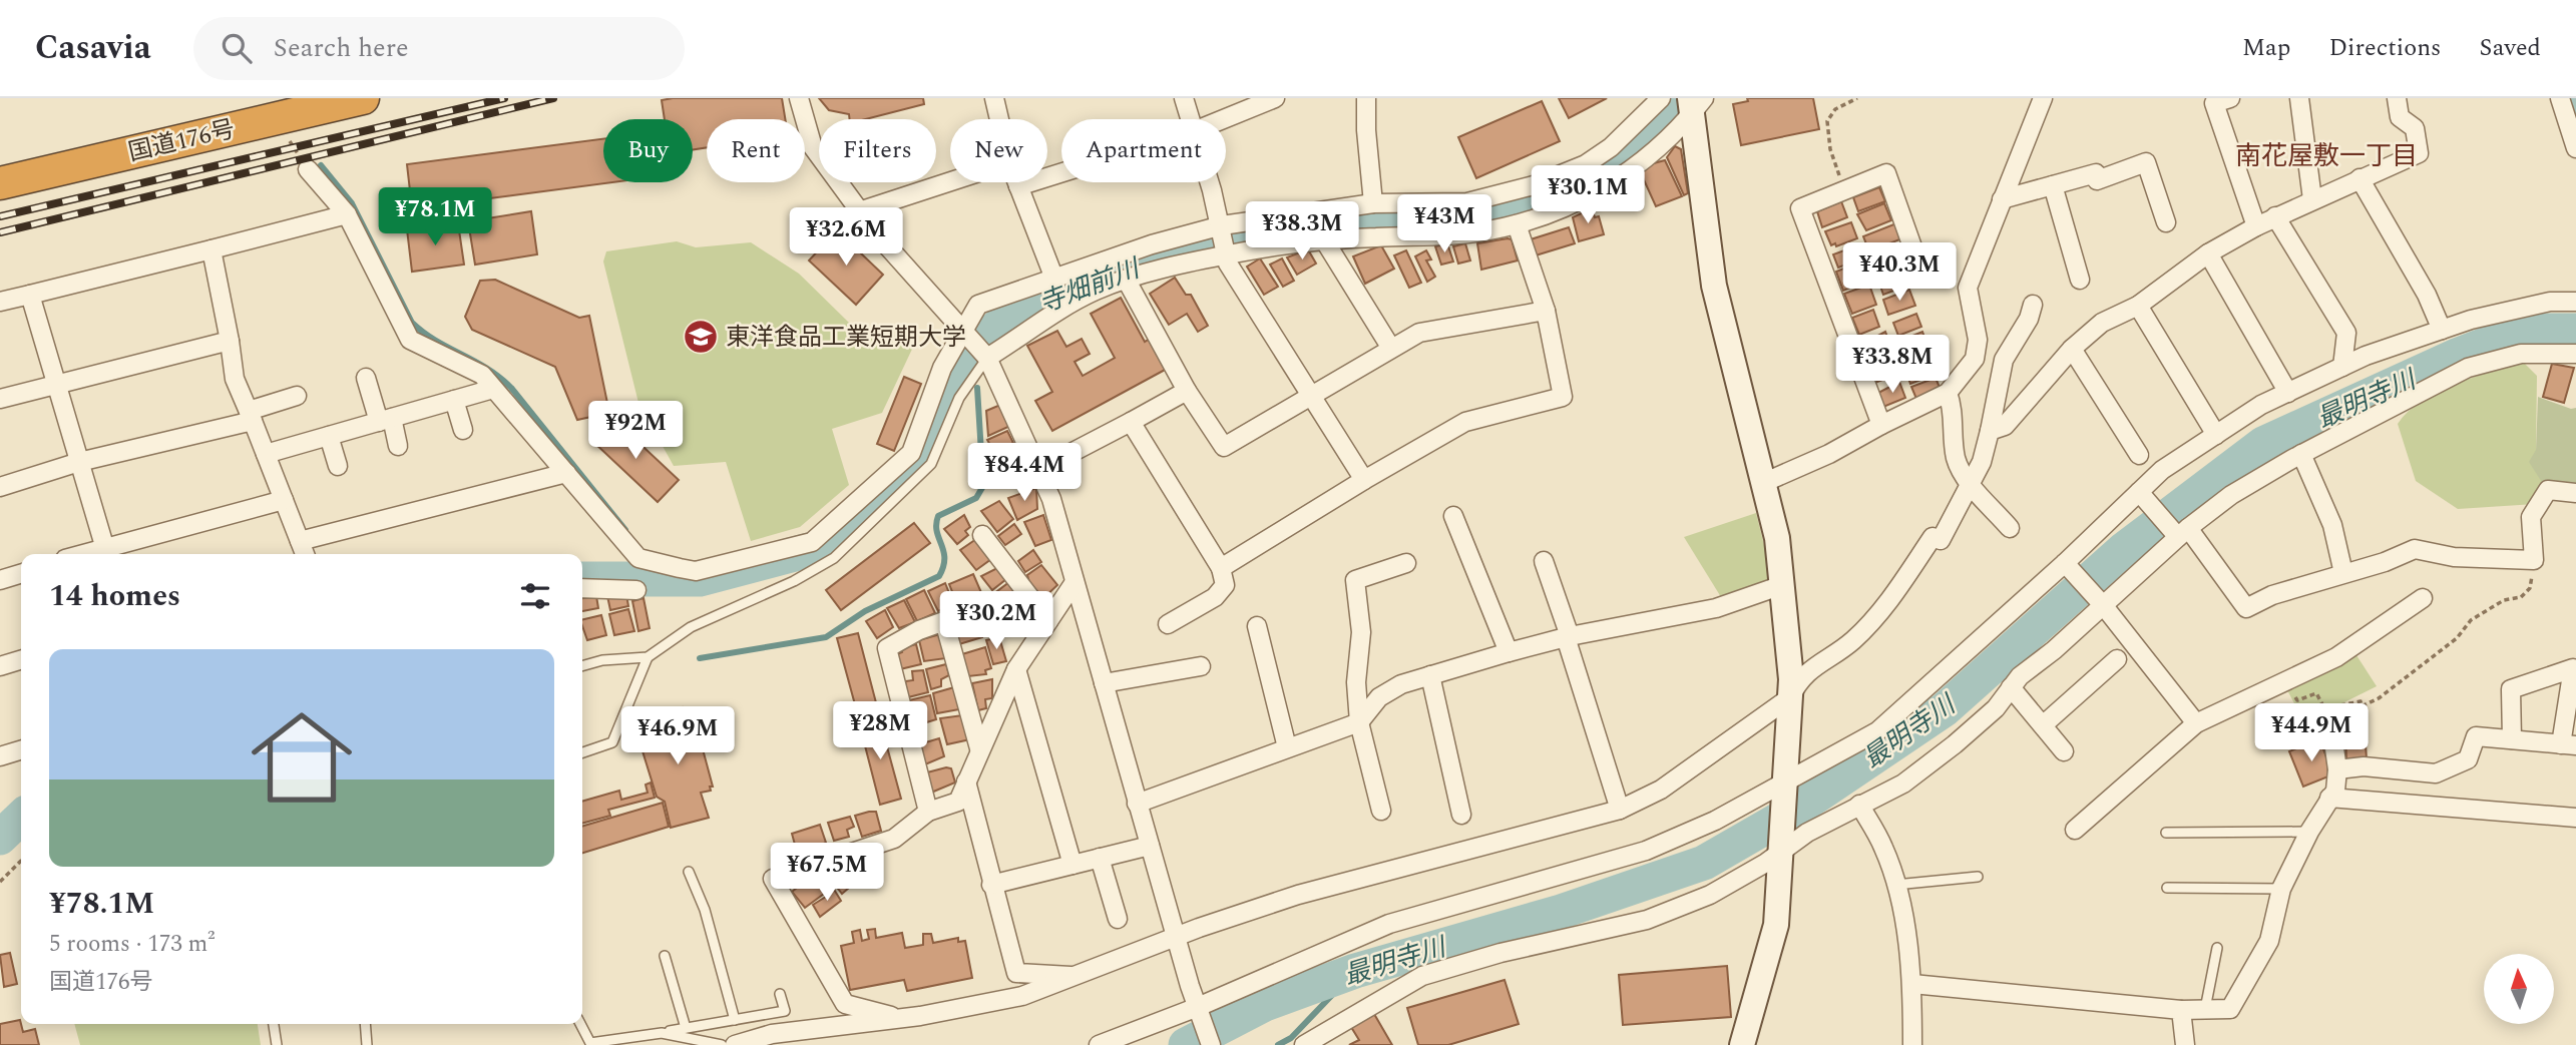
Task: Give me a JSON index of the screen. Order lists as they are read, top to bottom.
{
  "streets": {
    "highway": ["国道176号"]
  },
  "districts": ["南花屋敷一丁目"],
  "water": ["寺畑前川", "最明寺川"],
  "places": {
    "school or university": ["東洋食品工業短期大学"]
  },
  "north": "top",
  "page": {
    "header": "Casavia",
    "search": "Search here",
    "nav": ["Map", "Directions", "Saved"],
    "chip": [
      "Buy",
      "Rent",
      "Filters",
      "New",
      "Apartment"
    ],
    "price": [
      "¥30.1M",
      "¥78.1M",
      "¥43M",
      "¥38.3M",
      "¥32.6M",
      "¥40.3M",
      "¥33.8M",
      "¥92M",
      "¥84.4M",
      "¥30.2M",
      "¥28M",
      "¥44.9M",
      "¥46.9M",
      "¥67.5M"
    ],
    "heading": "14 homes",
    "list": [
      {
        "name": "¥78.1M",
        "note": "5 rooms · 173 m² · 国道176号"
      }
    ]
  }
}
